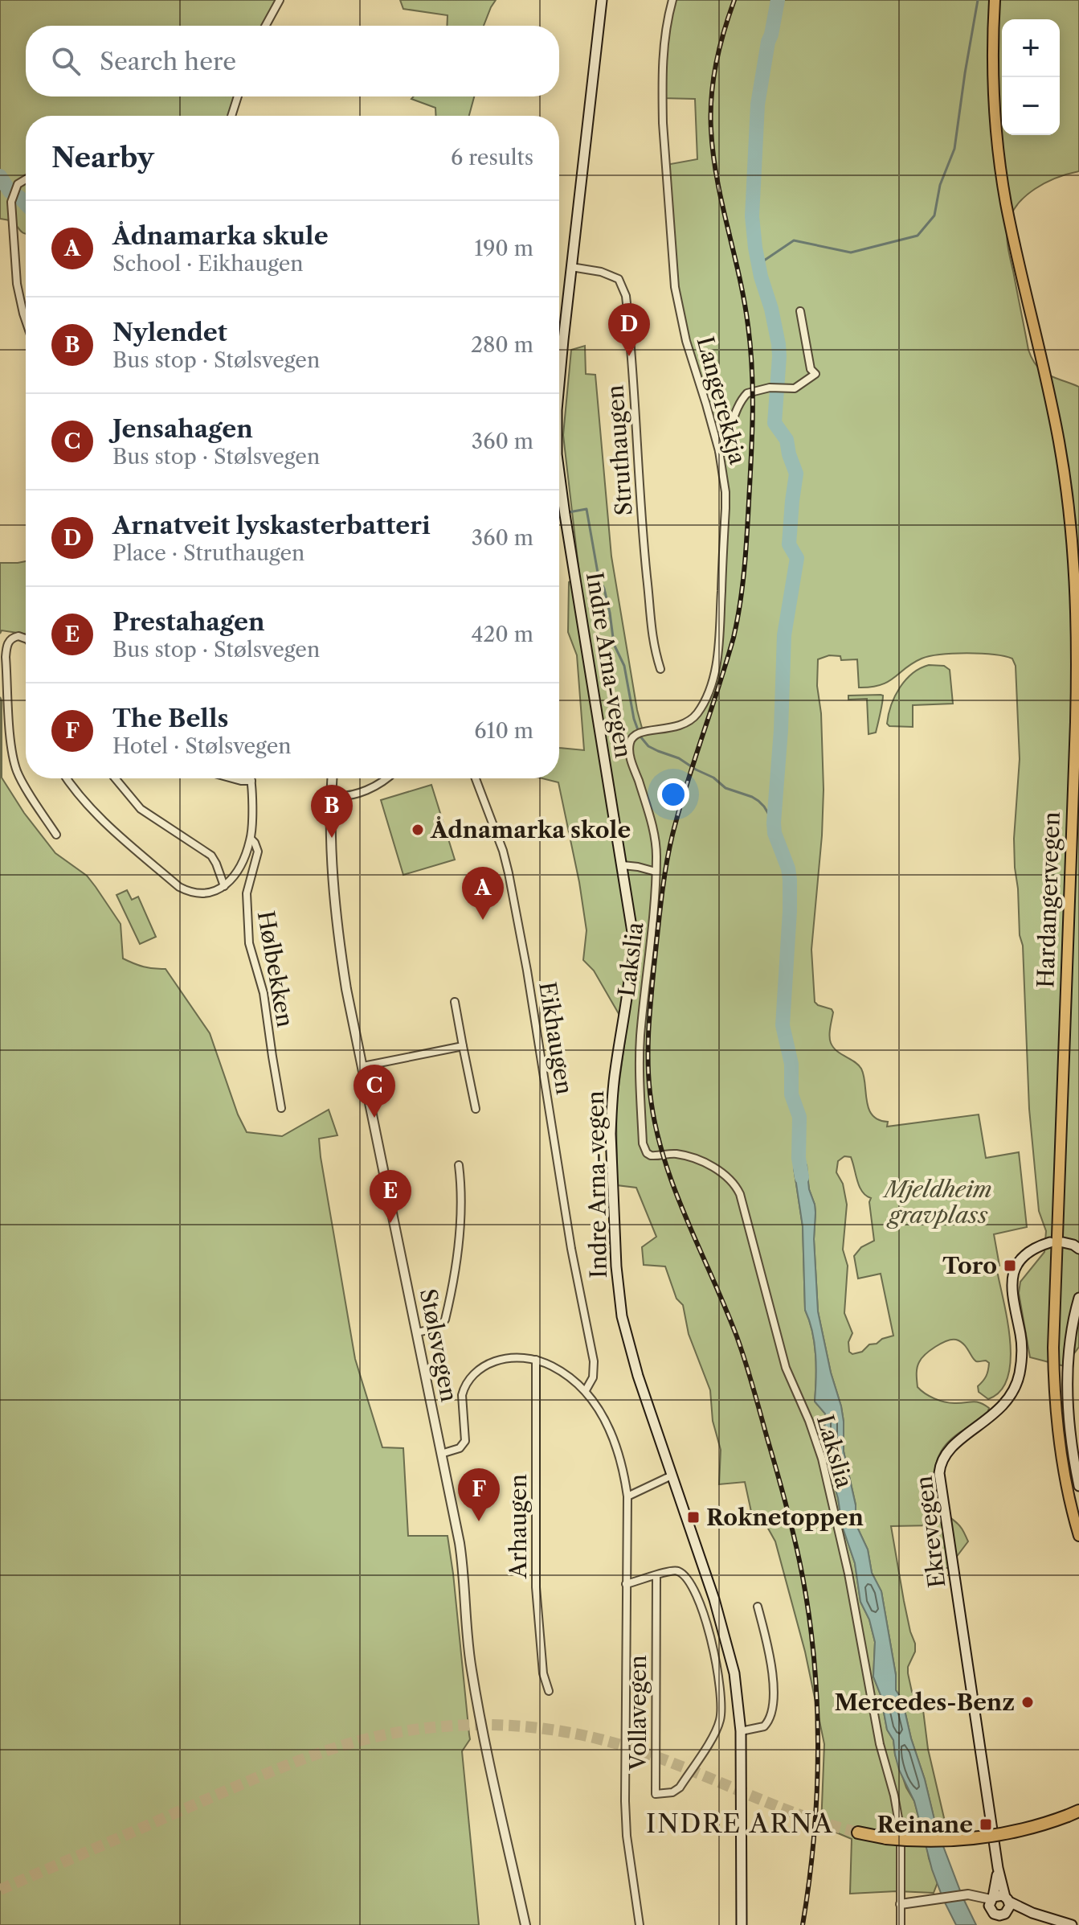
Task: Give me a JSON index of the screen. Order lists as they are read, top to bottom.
{
  "streets": {
    "main road": ["Indre Arna-vegen", "Hardangervegen", "Ekrevegen"],
    "street": [
      "Langerekkja",
      "Struthaugen",
      "Lakslia",
      "Hølbekken",
      "Eikhaugen",
      "Stølsvegen",
      "Arhaugen",
      "Vollavegen"
    ]
  },
  "crossings": [
    ["Langerekkja", "Lakslia"],
    ["Struthaugen", "Indre Arna-vegen"],
    ["Eikhaugen", "Vollavegen"]
  ],
  "districts": ["INDRE ARNA"],
  "parks": ["Mjeldheim gravplass"],
  "places": {
    "other": ["Ådnamarka skole", "Mercedes-Benz"],
    "transit": ["Toro", "Roknetoppen", "Reinane"]
  },
  "page": {
    "map_buttons": ["+", "−"],
    "search": "Search here",
    "heading": ["Nearby", "6 results"],
    "list": [
      {
        "mark": "A",
        "name": "Ådnamarka skule",
        "note": "School · Eikhaugen",
        "value": "190 m"
      },
      {
        "mark": "B",
        "name": "Nylendet",
        "note": "Bus stop · Stølsvegen",
        "value": "280 m"
      },
      {
        "mark": "C",
        "name": "Jensahagen",
        "note": "Bus stop · Stølsvegen",
        "value": "360 m"
      },
      {
        "mark": "D",
        "name": "Arnatveit lyskasterbatteri",
        "note": "Place · Struthaugen",
        "value": "360 m"
      },
      {
        "mark": "E",
        "name": "Prestahagen",
        "note": "Bus stop · Stølsvegen",
        "value": "420 m"
      },
      {
        "mark": "F",
        "name": "The Bells",
        "note": "Hotel · Stølsvegen",
        "value": "610 m"
      }
    ],
    "pins": [
      "D",
      "B",
      "A",
      "C",
      "E",
      "F"
    ]
  }
}
